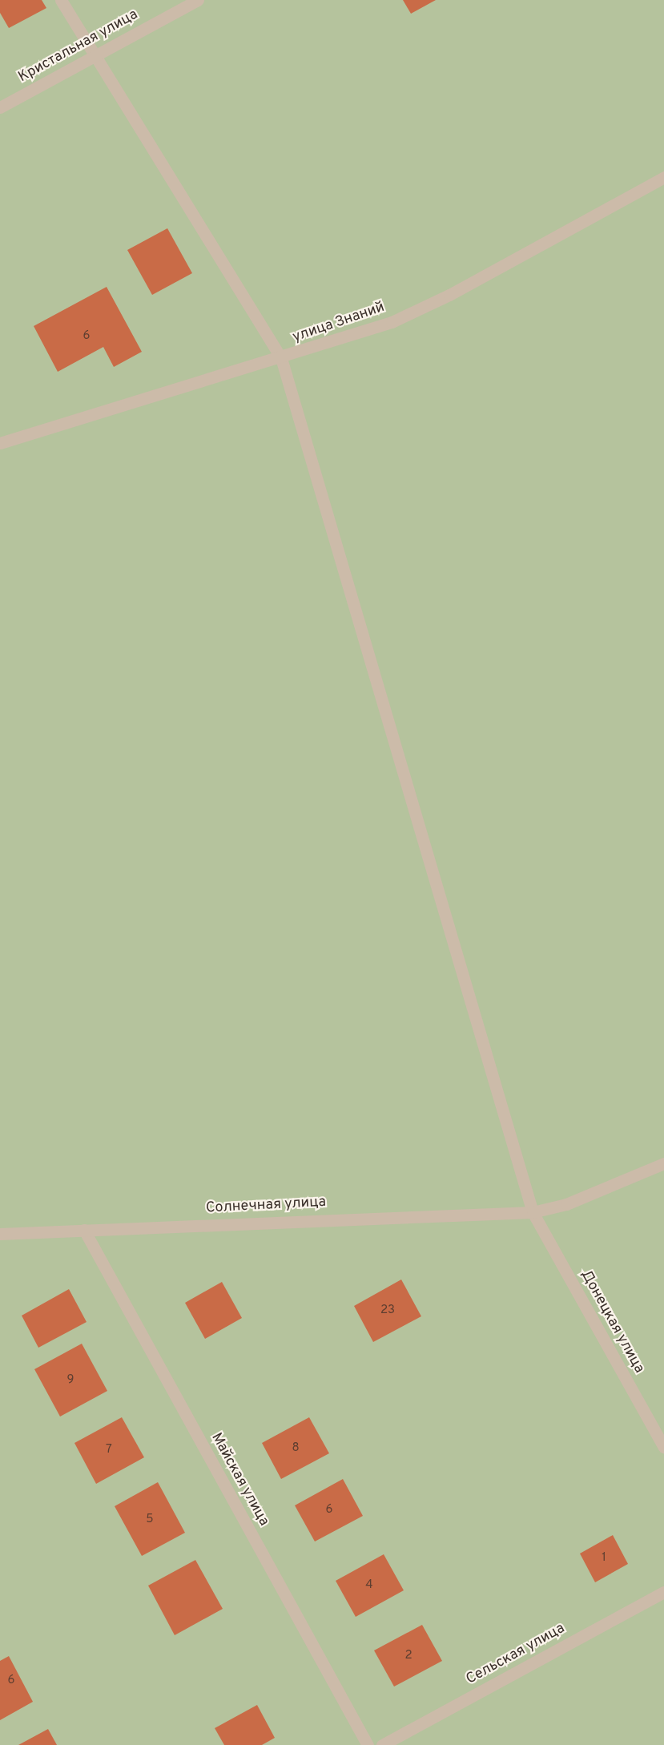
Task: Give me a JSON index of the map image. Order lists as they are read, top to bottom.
{
  "streets": {
    "street": [
      "Кристальная улица",
      "улица Знаний",
      "Солнечная улица",
      "Донецкая улица",
      "Майская улица",
      "Сельская улица"
    ]
  },
  "crossings": [
    ["Кристальная улица", "Донецкая улица"],
    ["улица Знаний", "Донецкая улица"],
    ["Солнечная улица", "Донецкая улица"],
    ["Солнечная улица", "Майская улица"]
  ],
  "house_numbers": [
    "6",
    "23",
    "9",
    "8",
    "7",
    "6",
    "5",
    "1",
    "4",
    "2",
    "6"
  ]
}
